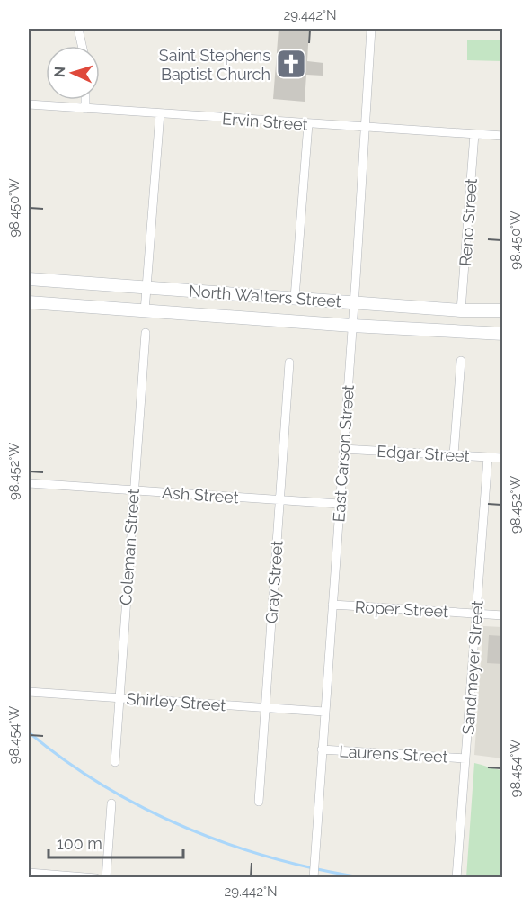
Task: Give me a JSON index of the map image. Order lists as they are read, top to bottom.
{
  "streets": {
    "main road": ["North Walters Street"],
    "street": [
      "Ervin Street",
      "Reno Street",
      "East Carson Street",
      "Edgar Street",
      "Ash Street",
      "Coleman Street",
      "Gray Street",
      "Roper Street",
      "Sandmeyer Street",
      "Shirley Street",
      "Laurens Street"
    ]
  },
  "crossings": [
    ["Ervin Street", "Reno Street"],
    ["Ervin Street", "East Carson Street"],
    ["Reno Street", "North Walters Street"],
    ["North Walters Street", "East Carson Street"],
    ["East Carson Street", "Edgar Street"],
    ["East Carson Street", "Ash Street"],
    ["East Carson Street", "Roper Street"],
    ["East Carson Street", "Shirley Street"],
    ["East Carson Street", "Laurens Street"],
    ["Edgar Street", "Sandmeyer Street"],
    ["Ash Street", "Coleman Street"],
    ["Ash Street", "Gray Street"],
    ["Coleman Street", "Shirley Street"],
    ["Gray Street", "Shirley Street"],
    ["Roper Street", "Sandmeyer Street"],
    ["Sandmeyer Street", "Laurens Street"]
  ],
  "places": {
    "church": ["Saint Stephens Baptist Church"]
  },
  "scale_bar": "100 m",
  "north": "left",
  "coordinates": [
    "29.442°N",
    "98.450°W",
    "98.452°W",
    "98.454°W"
  ]
}
